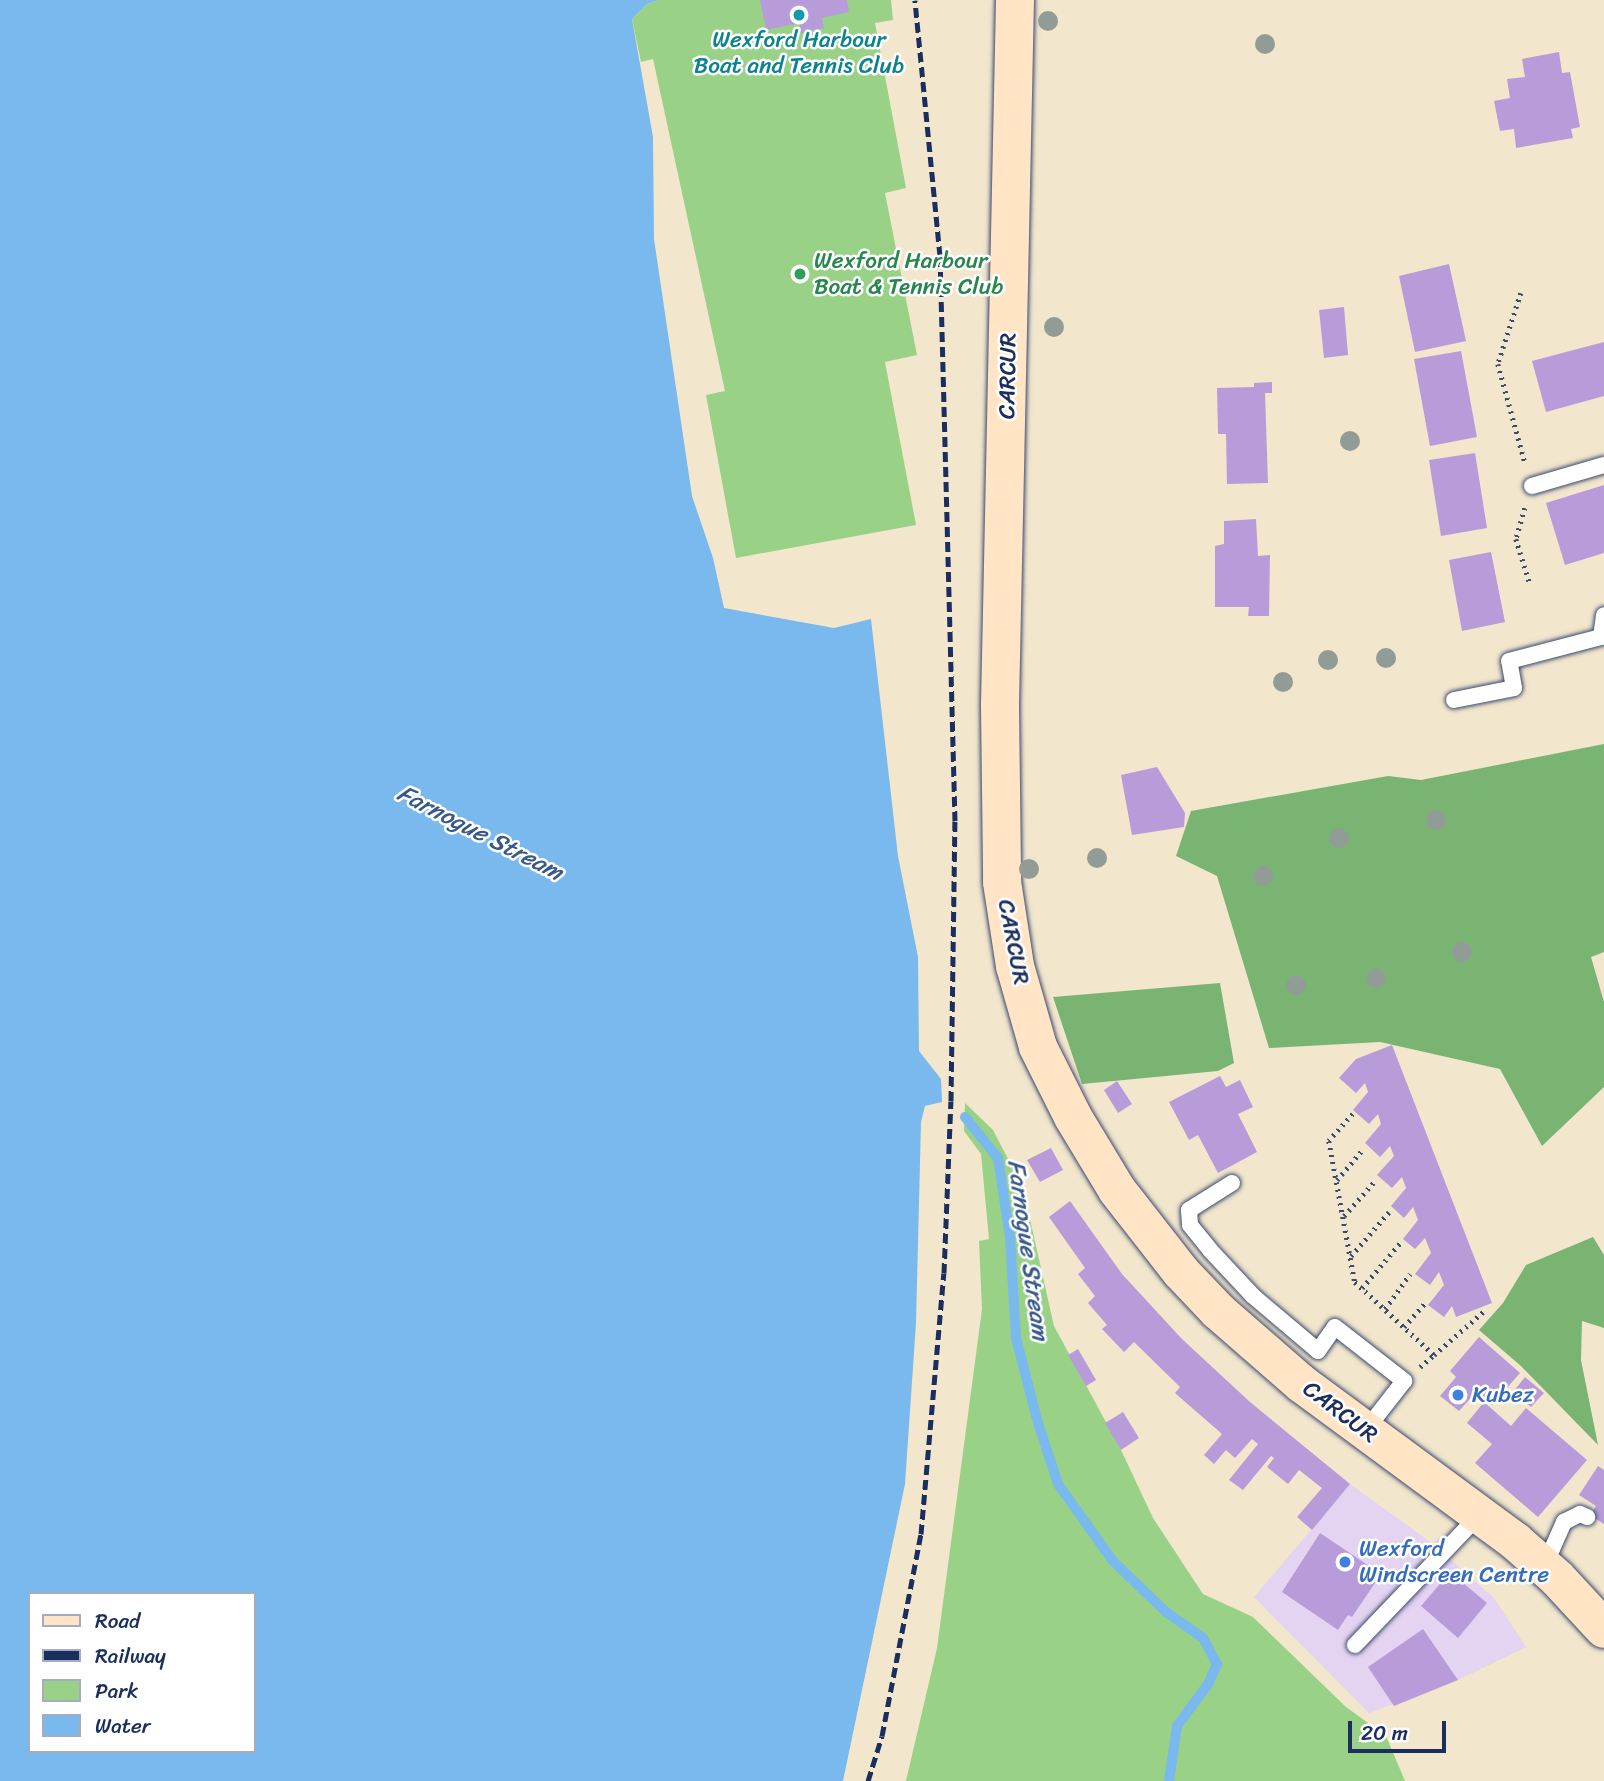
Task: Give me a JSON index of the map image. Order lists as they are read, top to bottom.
{
  "streets": {
    "main road": ["CARCUR"]
  },
  "water": ["Farnogue Stream"],
  "places": [
    "Wexford Harbour Boat and Tennis Club",
    "Wexford Harbour Boat & Tennis Club",
    "Kubez",
    "Wexford Windscreen Centre"
  ],
  "legend": [
    "Road",
    "Railway",
    "Park",
    "Water"
  ],
  "scale_bar": "20 m"
}
